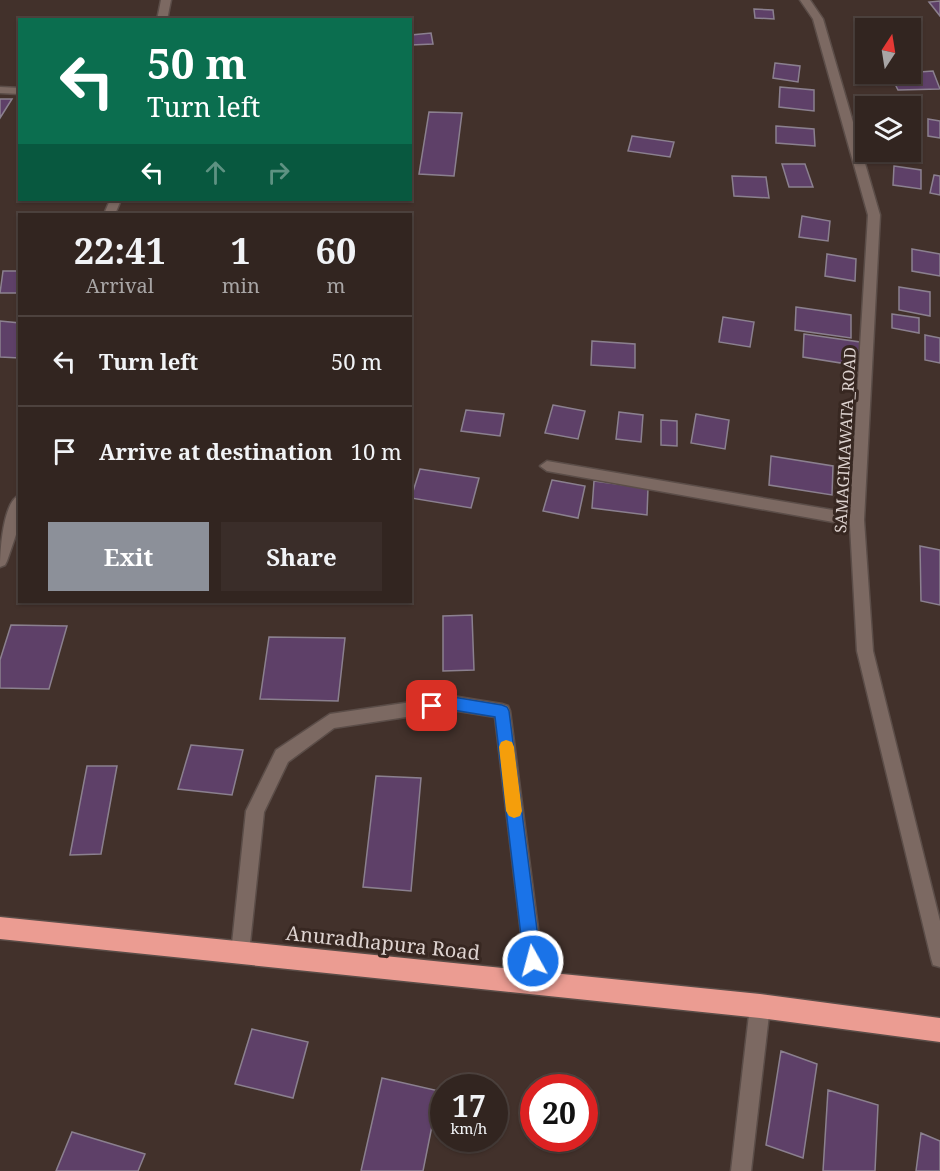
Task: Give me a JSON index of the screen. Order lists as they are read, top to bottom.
{
  "streets": {
    "highway": ["Anuradhapura Road"],
    "street": ["SAMAGIMAWATA_ROAD"]
  },
  "north": "top",
  "page": {
    "turn": ["50 m", "Turn left"],
    "eta": [
      "22:41",
      "Arrival",
      "1",
      "min",
      "60",
      "m"
    ],
    "list": [
      {
        "name": "Turn left",
        "value": "50 m"
      },
      {
        "name": "Arrive at destination",
        "value": "10 m"
      }
    ],
    "buttons": ["Exit", "Share"],
    "speed": "17 km/h",
    "limit": "20"
  }
}
